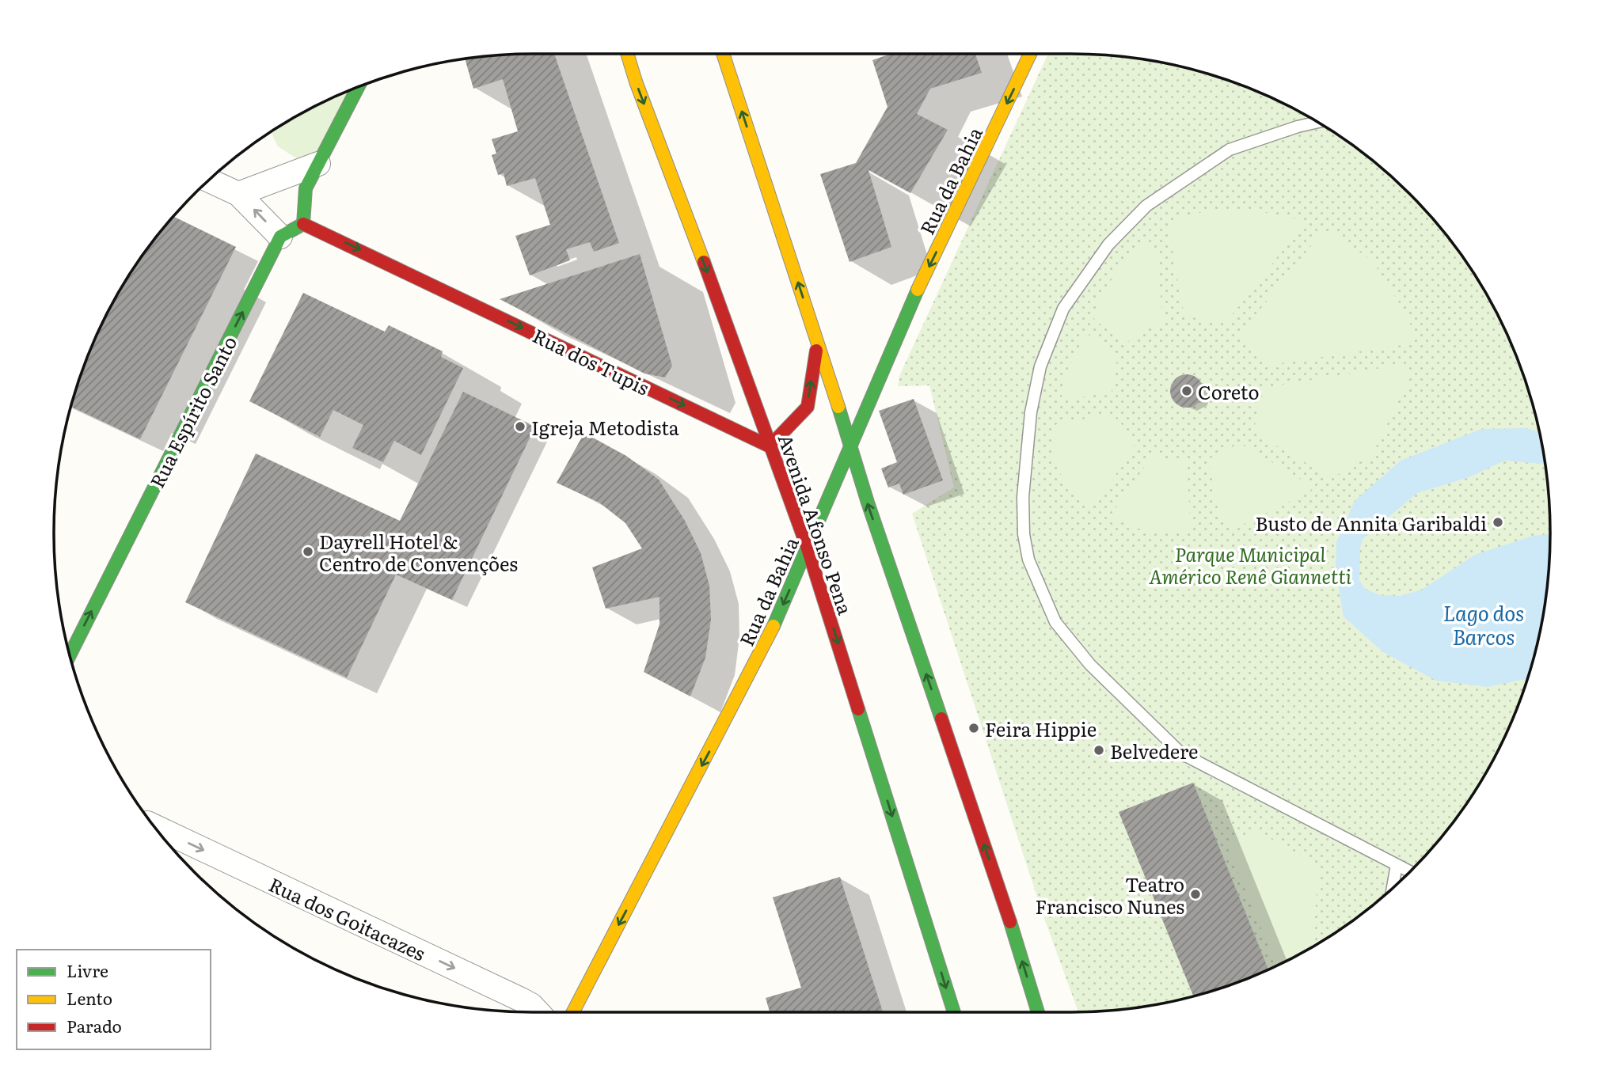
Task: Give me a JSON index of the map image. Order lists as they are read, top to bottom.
{
  "streets": {
    "street": [
      "Rua da Bahia",
      "Rua dos Tupis",
      "Rua Espírito Santo",
      "Avenida Afonso Pena",
      "Rua dos Goitacazes"
    ]
  },
  "crossings": [
    ["Rua da Bahia", "Avenida Afonso Pena"],
    ["Rua dos Tupis", "Avenida Afonso Pena"]
  ],
  "one_way": [
    "Rua da Bahia",
    "Rua dos Tupis",
    "Rua Espírito Santo",
    "Rua dos Goitacazes"
  ],
  "water": ["Lago dos Barcos"],
  "parks": ["Parque Municipal Américo Renê Giannetti"],
  "places": [
    "Coreto",
    "Igreja Metodista",
    "Busto de Annita Garibaldi",
    "Dayrell Hotel & Centro de Convenções",
    "Feira Hippie",
    "Belvedere",
    "Teatro Francisco Nunes"
  ],
  "legend": ["Livre", "Lento", "Parado"]
}
